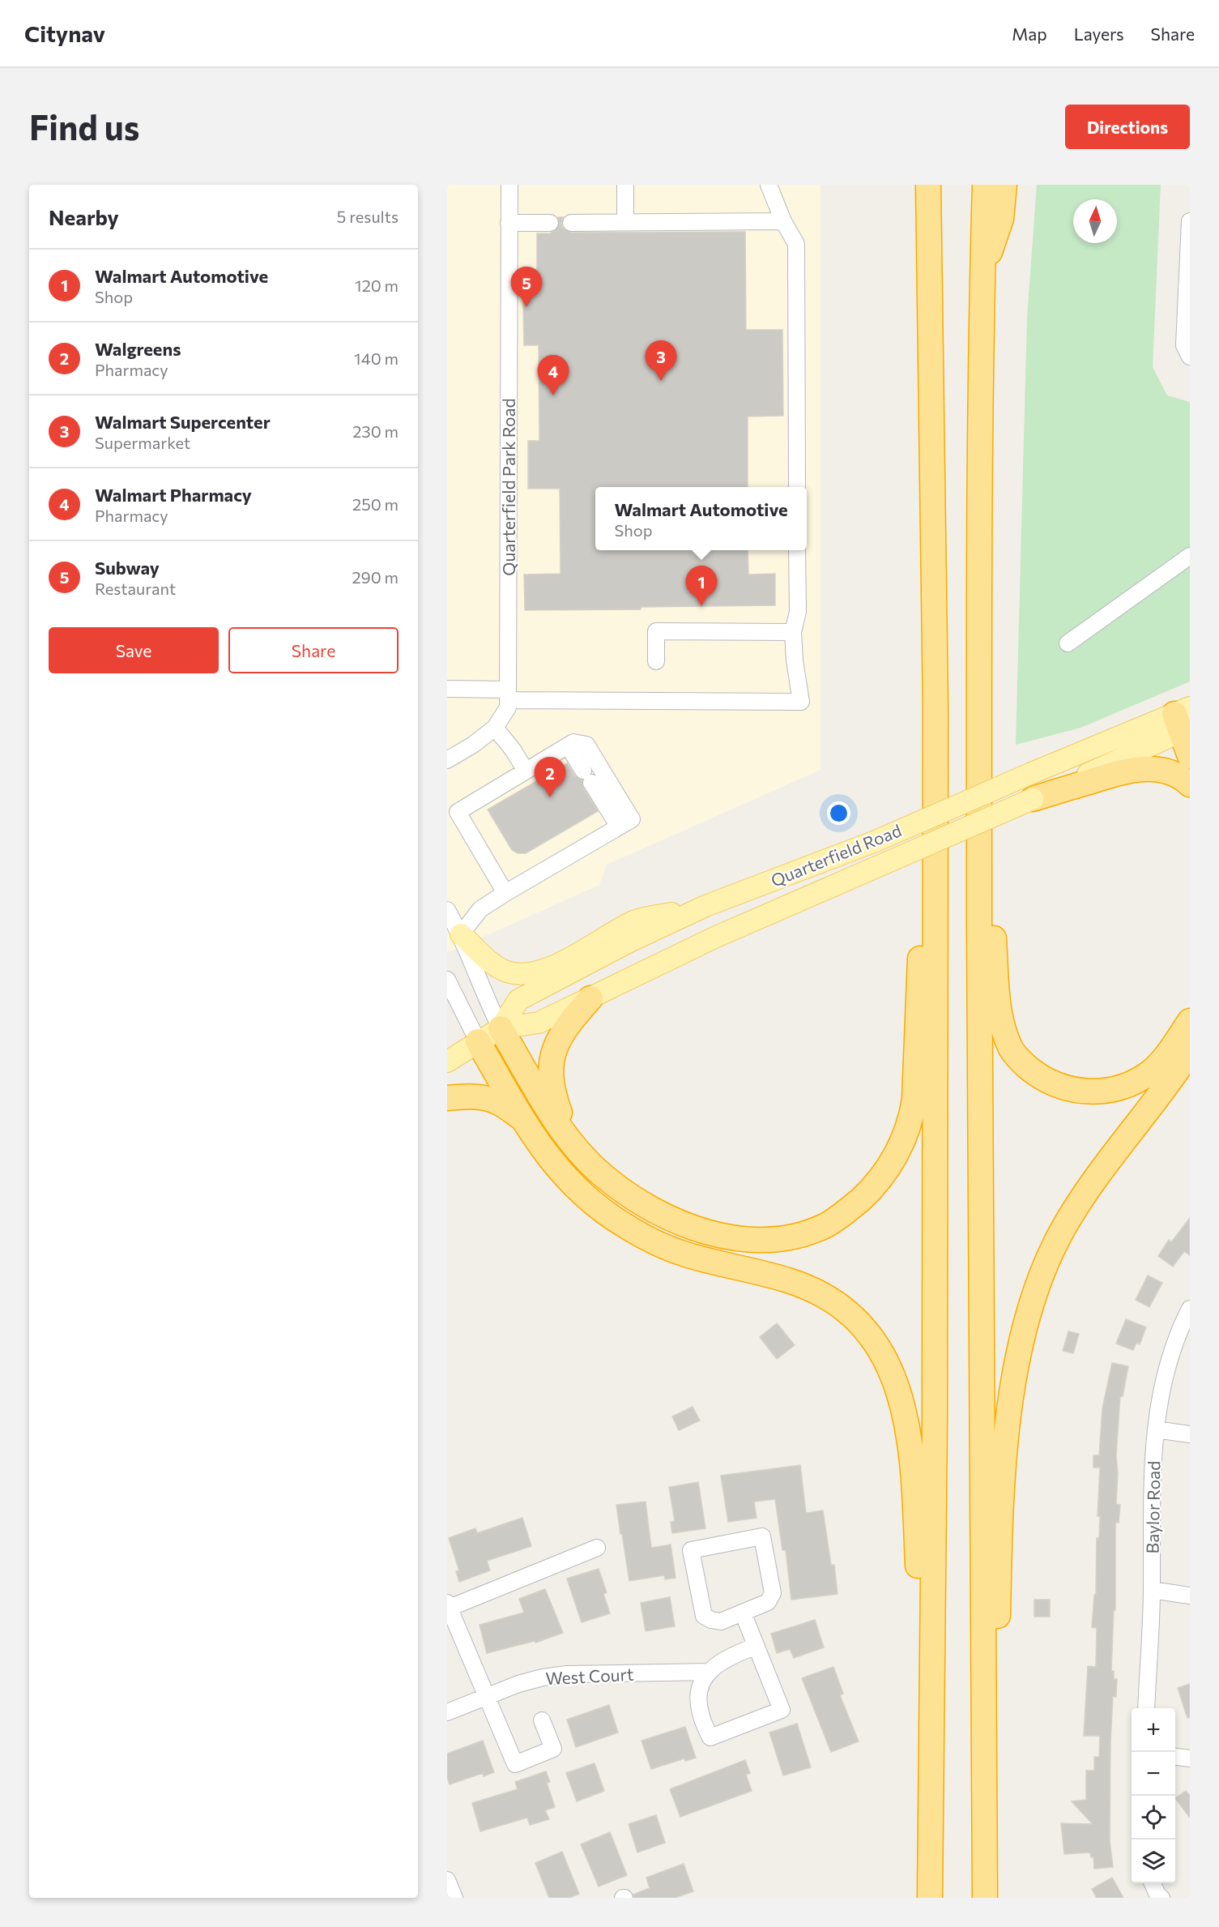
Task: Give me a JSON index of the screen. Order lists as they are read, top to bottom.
{
  "streets": {
    "main road": ["Quarterfield Road"],
    "street": ["Quarterfield Park Road", "Baylor Road", "West Court"]
  },
  "north": "top",
  "page": {
    "header": "Citynav",
    "nav": ["Map", "Layers", "Share"],
    "buttons": [
      "Directions",
      ["Save", "Share"]
    ],
    "title": "Find us",
    "heading": ["Nearby", "5 results"],
    "list": [
      {
        "mark": "1",
        "name": "Walmart Automotive",
        "note": "Shop",
        "value": "120 m"
      },
      {
        "mark": "2",
        "name": "Walgreens",
        "note": "Pharmacy",
        "value": "140 m"
      },
      {
        "mark": "3",
        "name": "Walmart Supercenter",
        "note": "Supermarket",
        "value": "230 m"
      },
      {
        "mark": "4",
        "name": "Walmart Pharmacy",
        "note": "Pharmacy",
        "value": "250 m"
      },
      {
        "mark": "5",
        "name": "Subway",
        "note": "Restaurant",
        "value": "290 m"
      }
    ],
    "pins": [
      "5",
      "3",
      "4",
      "1",
      "2"
    ],
    "popup": ["Walmart Automotive", "Shop"],
    "map_buttons": ["+", "−"]
  }
}
